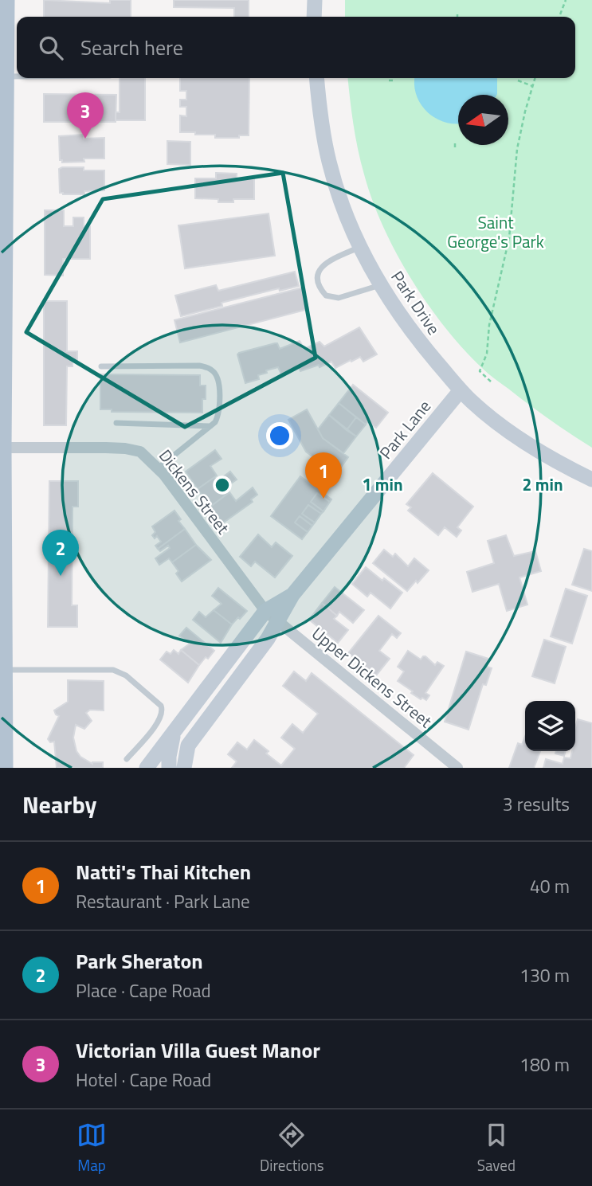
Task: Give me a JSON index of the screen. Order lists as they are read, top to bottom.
{
  "streets": {
    "street": [
      "Park Drive",
      "Park Lane",
      "Dickens Street",
      "Upper Dickens Street"
    ]
  },
  "crossings": [
    ["Park Drive", "Park Lane"],
    ["Park Lane", "Dickens Street"],
    ["Park Lane", "Upper Dickens Street"],
    ["Dickens Street", "Upper Dickens Street"]
  ],
  "parks": ["Saint George's Park"],
  "north": "left",
  "page": {
    "search": "Search here",
    "pins": ["3", "1", "2"],
    "heading": ["Nearby", "3 results"],
    "list": [
      {
        "mark": "1",
        "name": "Natti's Thai Kitchen",
        "note": "Restaurant · Park Lane",
        "value": "40 m"
      },
      {
        "mark": "2",
        "name": "Park Sheraton",
        "note": "Place · Cape Road",
        "value": "130 m"
      },
      {
        "mark": "3",
        "name": "Victorian Villa Guest Manor",
        "note": "Hotel · Cape Road",
        "value": "180 m"
      }
    ],
    "nav": ["Map", "Directions", "Saved"]
  },
  "rings": ["1 min", "2 min"]
}
